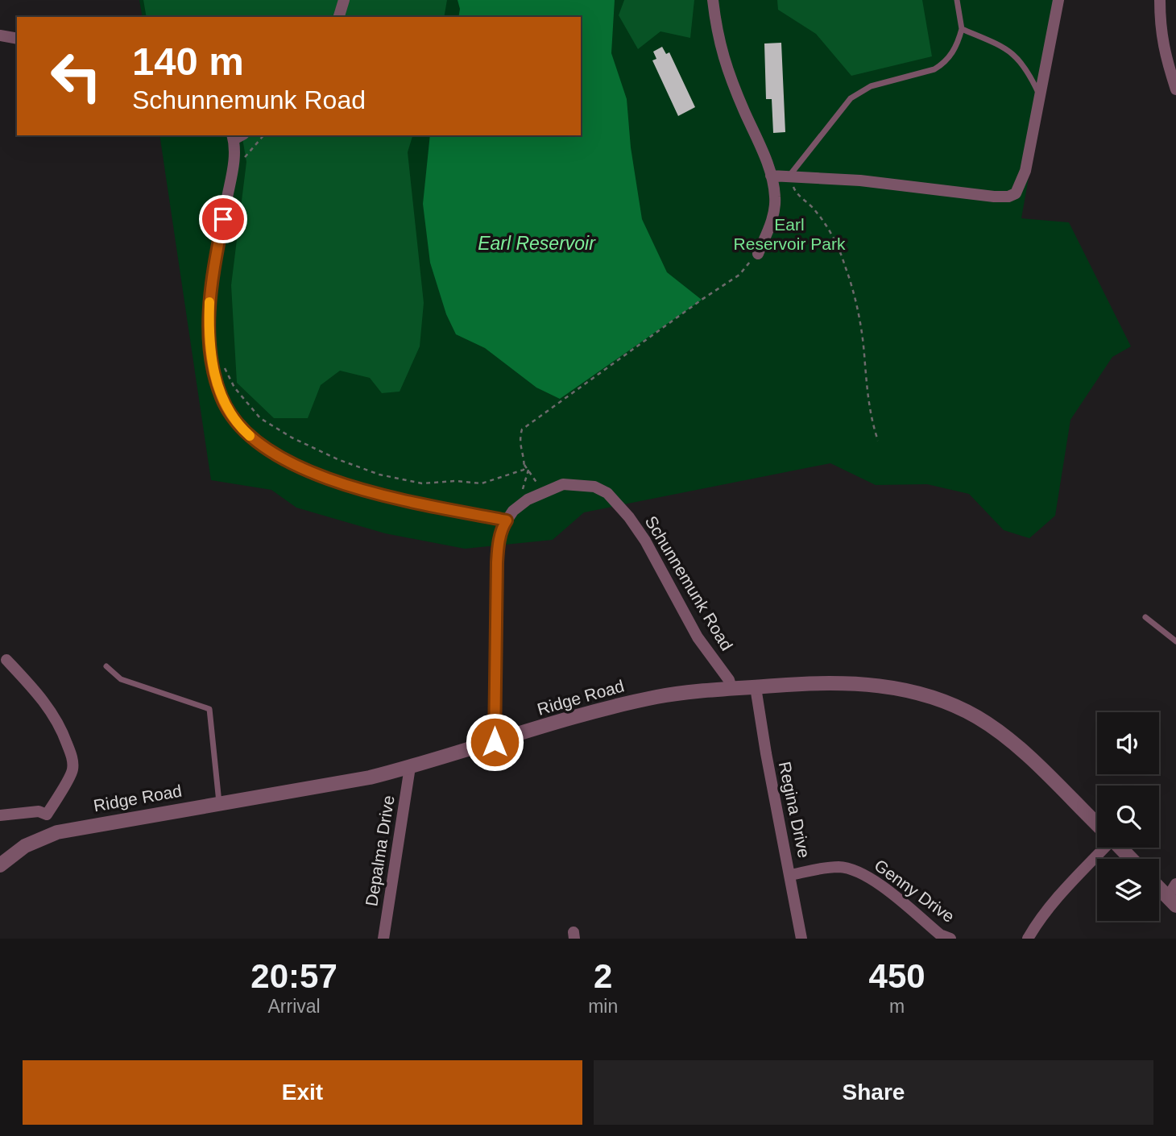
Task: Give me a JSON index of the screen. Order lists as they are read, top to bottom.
{
  "streets": {
    "street": [
      "Schunnemunk Road",
      "Ridge Road",
      "Regina Drive",
      "Depalma Drive",
      "Genny Drive"
    ]
  },
  "crossings": [
    ["Schunnemunk Road", "Ridge Road"],
    ["Ridge Road", "Regina Drive"],
    ["Ridge Road", "Depalma Drive"],
    ["Regina Drive", "Genny Drive"]
  ],
  "water": ["Earl Reservoir"],
  "parks": ["Earl Reservoir Park"],
  "page": {
    "turn": ["140 m", "Schunnemunk Road"],
    "eta": [
      "20:57",
      "Arrival",
      "2",
      "min",
      "450",
      "m"
    ],
    "buttons": ["Exit", "Share"]
  }
}
